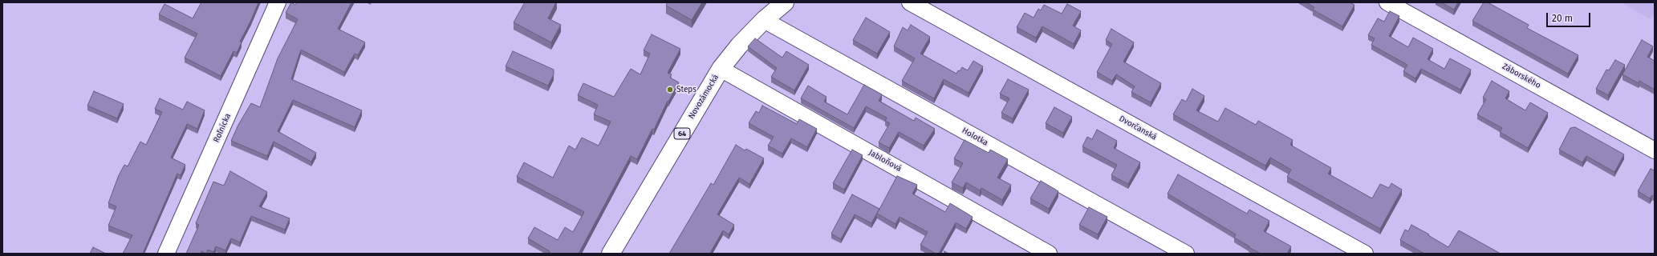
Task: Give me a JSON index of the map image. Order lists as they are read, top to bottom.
{
  "streets": {
    "main road": ["Novozámocká", "64"],
    "street": [
      "Záborského",
      "Roľnícka",
      "Dvorčanská",
      "Holotka",
      "Jabloňová"
    ]
  },
  "crossings": [
    ["Novozámocká", "Holotka"],
    ["Novozámocká", "Jabloňová"]
  ],
  "places": ["Steps"],
  "scale_bar": "20 m"
}
